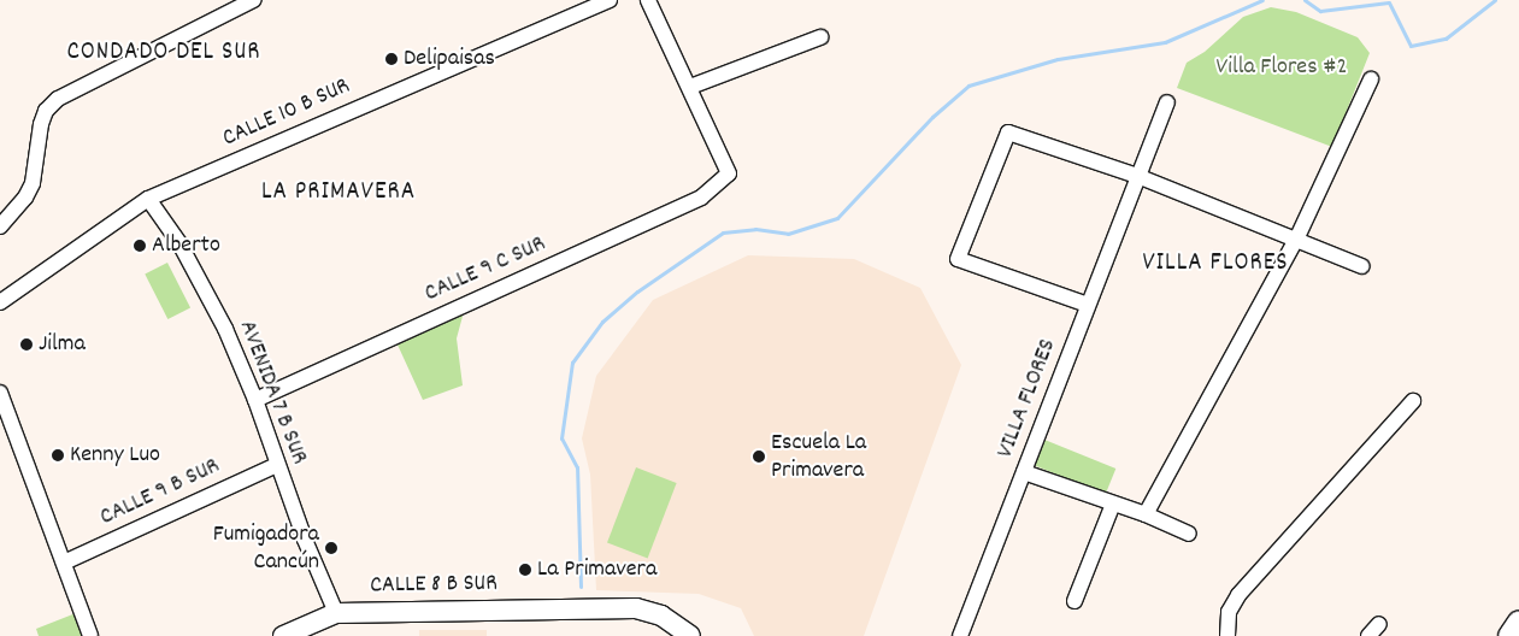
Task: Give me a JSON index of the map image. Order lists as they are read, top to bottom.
{
  "streets": {
    "street": [
      "CALLE 10 B SUR",
      "CALLE 9 C SUR",
      "AVENIDA 7 B SUR",
      "VILLA FLORES",
      "CALLE 9 B SUR",
      "CALLE 8 B SUR"
    ]
  },
  "crossings": [
    ["CALLE 10 B SUR", "AVENIDA 7 B SUR"],
    ["CALLE 9 C SUR", "AVENIDA 7 B SUR"],
    ["AVENIDA 7 B SUR", "CALLE 9 B SUR"],
    ["AVENIDA 7 B SUR", "CALLE 8 B SUR"]
  ],
  "districts": ["CONDADO DEL SUR", "LA PRIMAVERA", "VILLA FLORES"],
  "parks": ["Villa Flores #2"],
  "places": [
    "Delipaisas",
    "Alberto",
    "Jilma",
    "Kenny Luo",
    "Escuela La Primavera",
    "Fumigadora Cancún",
    "La Primavera"
  ]
}
